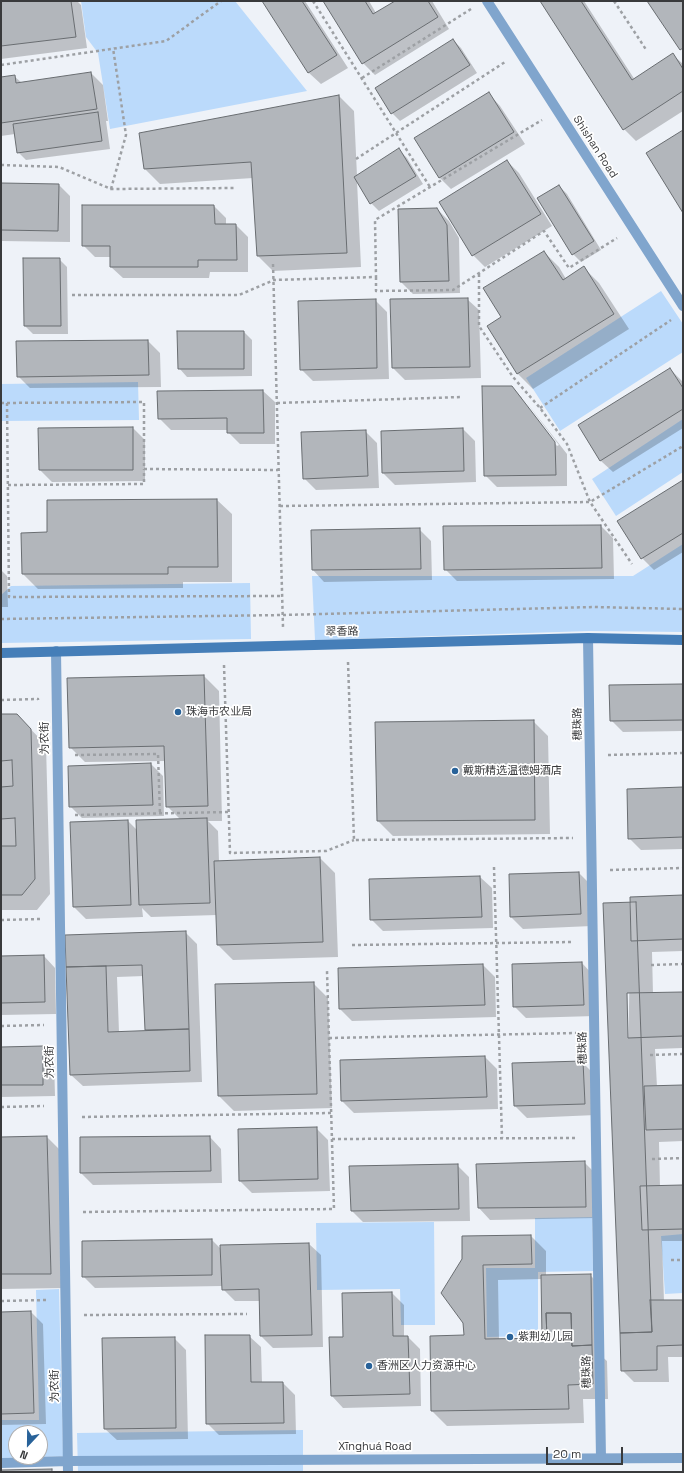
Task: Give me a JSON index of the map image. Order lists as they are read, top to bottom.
{
  "streets": {
    "main road": ["翠香路"],
    "street": [
      "Shishan Road",
      "穗珠路",
      "为农街",
      "Xīnghuá Road"
    ]
  },
  "crossings": [
    ["翠香路", "穗珠路"],
    ["翠香路", "为农街"],
    ["穗珠路", "Xīnghuá Road"],
    ["为农街", "Xīnghuá Road"]
  ],
  "places": [
    "珠海市农业局",
    "戴斯精选温德姆酒店",
    "紫荆幼儿园",
    "香洲区人力资源中心"
  ],
  "scale_bar": "20 m",
  "north": "bottom"
}
